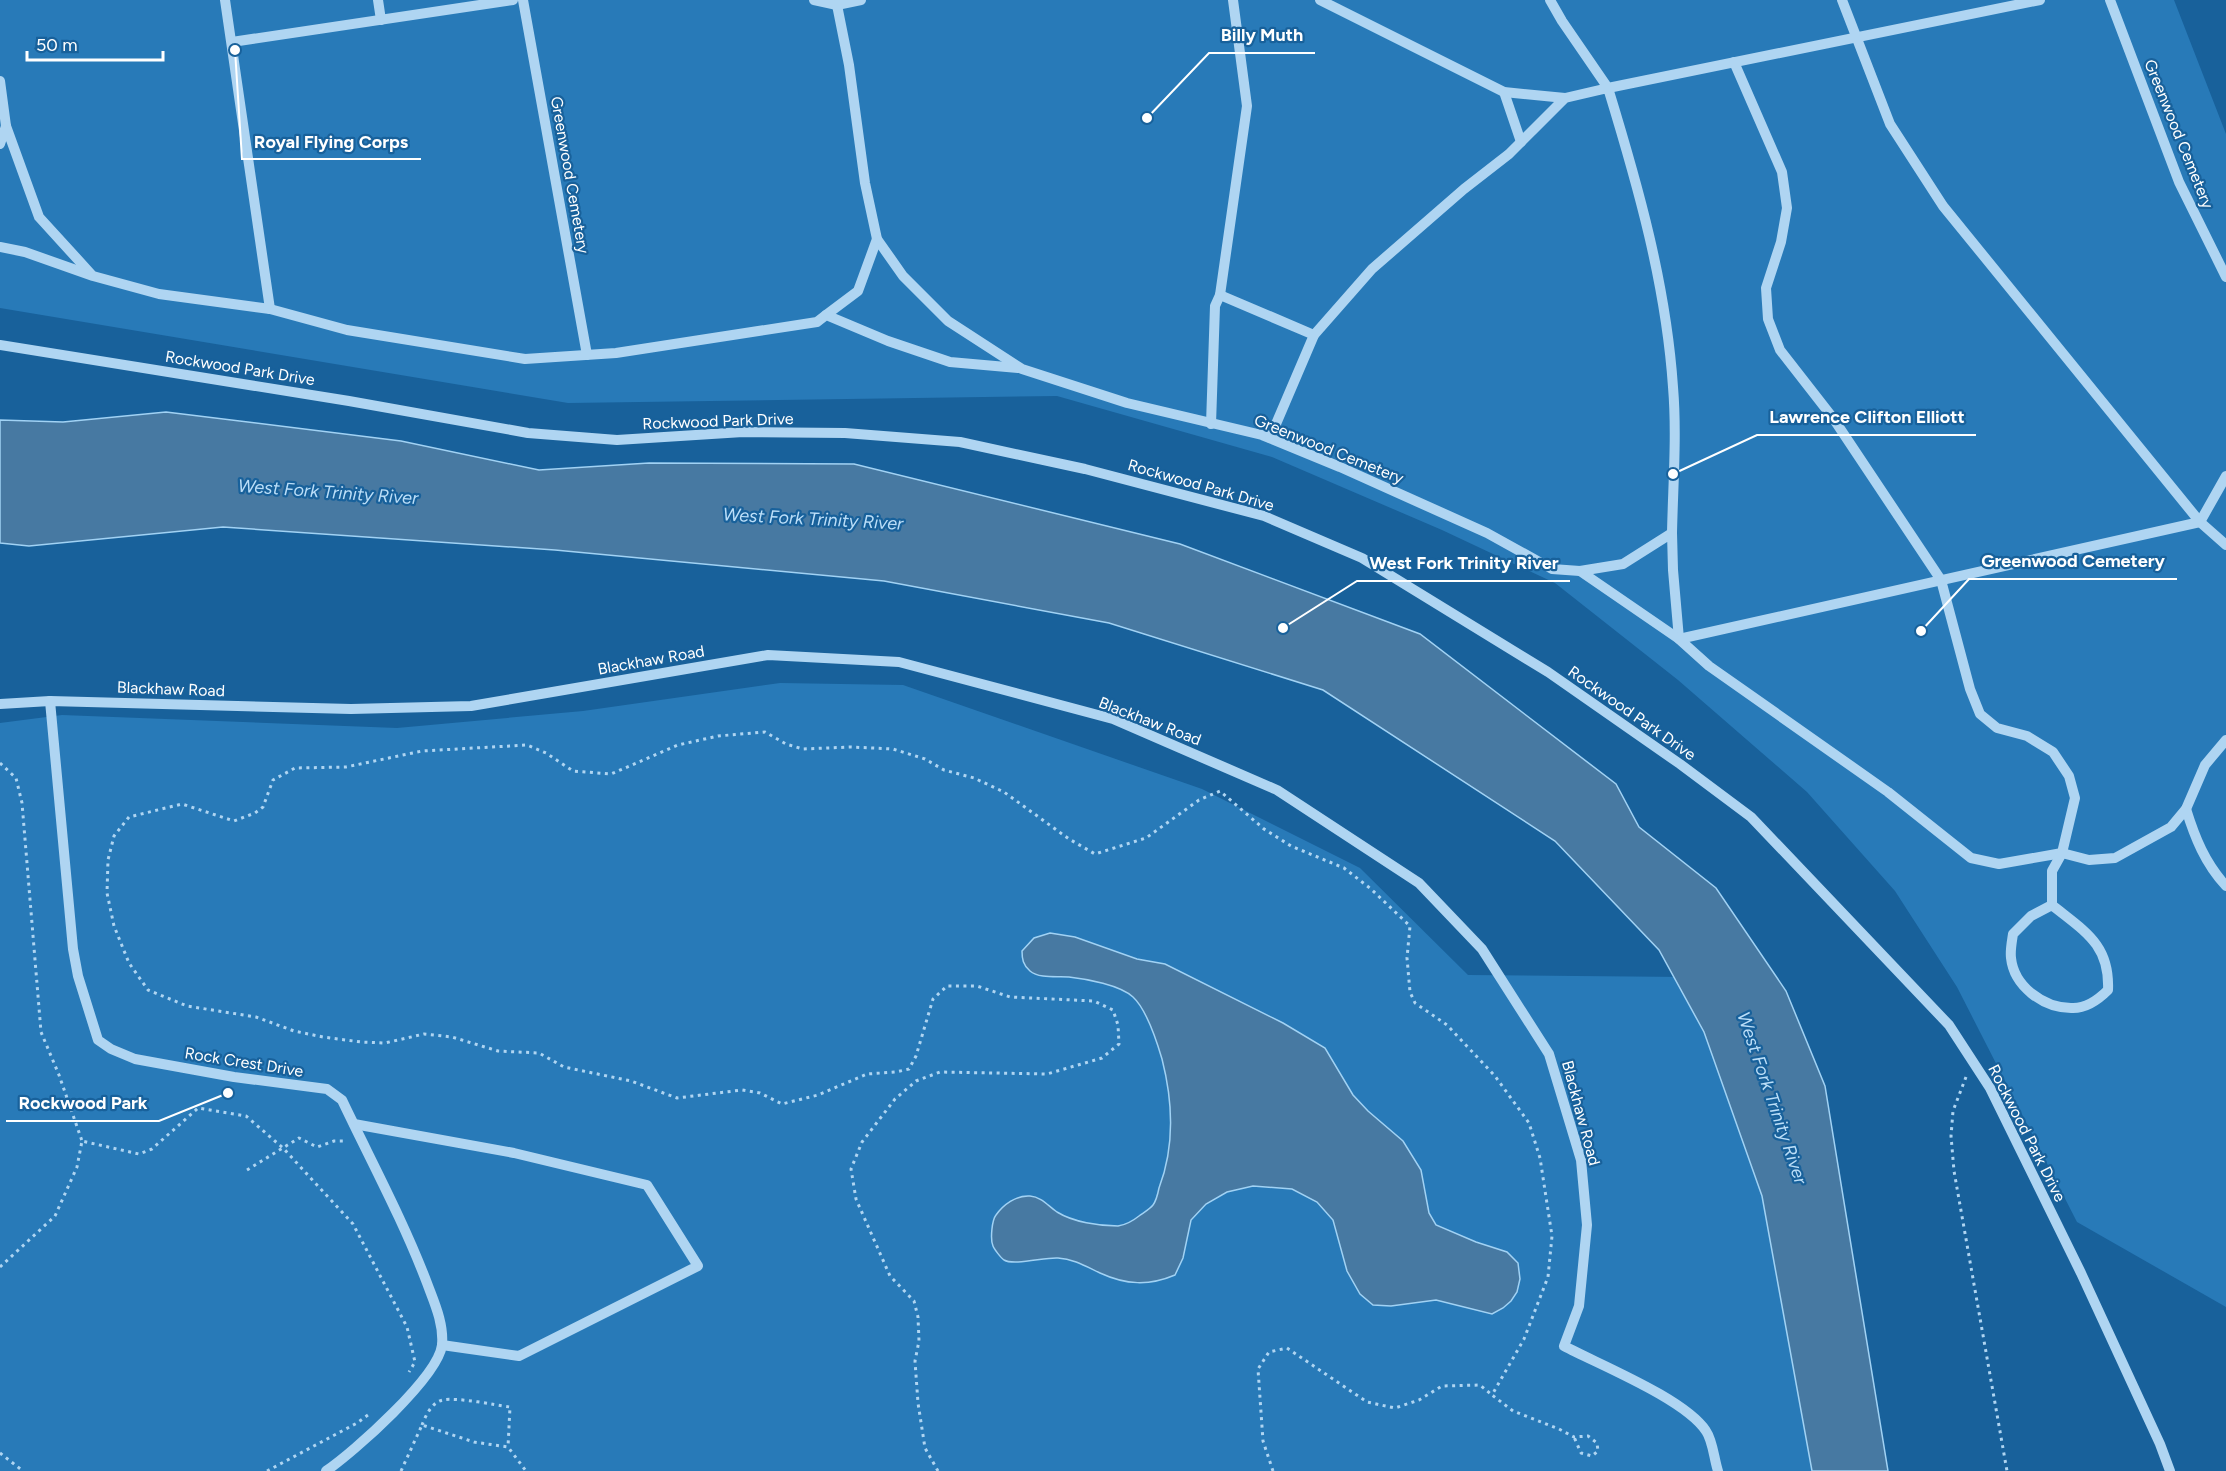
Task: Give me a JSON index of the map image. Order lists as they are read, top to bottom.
{
  "streets": {
    "street": [
      "Greenwood Cemetery",
      "Rockwood Park Drive",
      "Blackhaw Road",
      "Rock Crest Drive"
    ]
  },
  "crossings": [
    ["Blackhaw Road", "Rock Crest Drive"]
  ],
  "water": ["West Fork Trinity River"],
  "places": [
    "Royal Flying Corps",
    "Billy Muth",
    "Lawrence Clifton Elliott",
    "West Fork Trinity River",
    "Greenwood Cemetery",
    "Rockwood Park"
  ],
  "scale_bar": "50 m"
}
